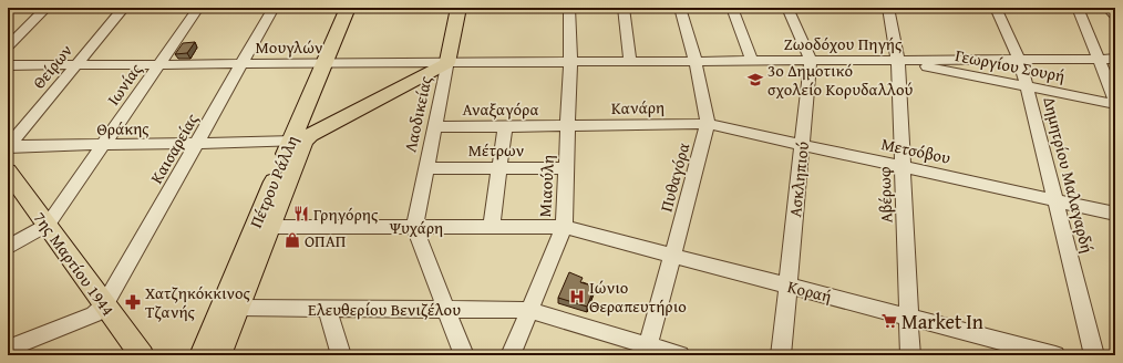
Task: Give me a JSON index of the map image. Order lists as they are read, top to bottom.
{
  "streets": {
    "main road": ["Λαοδικείας", "Πέτρου Ράλλη", "7ης Μαρτίου 1944"],
    "street": [
      "Ζωοδόχου Πηγής",
      "Μουγλών",
      "Γεωργίου Σουρή",
      "Θείρων",
      "Ιωνίας",
      "Κανάρη",
      "Αναξαγόρα",
      "Θράκης",
      "Καισαρείας",
      "Μέτρων",
      "Μετσόβου",
      "Δημητρίου Μαλαγαρδή",
      "Πυθαγόρα",
      "Ασκληπιού",
      "Μιαούλη",
      "Αβέρωφ",
      "Ψυχάρη",
      "Κοραή",
      "Ελευθερίου Βενιζέλου"
    ]
  },
  "crossings": [
    ["Ζωοδόχου Πηγής", "Μουγλών"],
    ["Ζωοδόχου Πηγής", "Γεωργίου Σουρή"],
    ["Ζωοδόχου Πηγής", "Δημητρίου Μαλαγαρδή"],
    ["Ζωοδόχου Πηγής", "Πυθαγόρα"],
    ["Ζωοδόχου Πηγής", "Ασκληπιού"],
    ["Ζωοδόχου Πηγής", "Μιαούλη"],
    ["Ζωοδόχου Πηγής", "Αβέρωφ"],
    ["Μουγλών", "Θείρων"],
    ["Μουγλών", "Ιωνίας"],
    ["Μουγλών", "Λαοδικείας"],
    ["Μουγλών", "Καισαρείας"],
    ["Μουγλών", "Πέτρου Ράλλη"],
    ["Μουγλών", "Μιαούλη"],
    ["Γεωργίου Σουρή", "Δημητρίου Μαλαγαρδή"],
    ["Γεωργίου Σουρή", "Αβέρωφ"],
    ["Θείρων", "Θράκης"],
    ["Ιωνίας", "Θράκης"],
    ["Ιωνίας", "7ης Μαρτίου 1944"],
    ["Κανάρη", "Αναξαγόρα"],
    ["Κανάρη", "Μετσόβου"],
    ["Κανάρη", "Πυθαγόρα"],
    ["Κανάρη", "Μιαούλη"],
    ["Αναξαγόρα", "Λαοδικείας"],
    ["Αναξαγόρα", "Μιαούλη"],
    ["Λαοδικείας", "Μέτρων"],
    ["Λαοδικείας", "Ψυχάρη"],
    ["Θράκης", "Καισαρείας"],
    ["Θράκης", "Πέτρου Ράλλη"],
    ["Καισαρείας", "7ης Μαρτίου 1944"],
    ["Μέτρων", "Μιαούλη"],
    ["Μετσόβου", "Δημητρίου Μαλαγαρδή"],
    ["Μετσόβου", "Πυθαγόρα"],
    ["Μετσόβου", "Ασκληπιού"],
    ["Μετσόβου", "Αβέρωφ"],
    ["Πυθαγόρα", "Κοραή"],
    ["Πυθαγόρα", "Ελευθερίου Βενιζέλου"],
    ["Ασκληπιού", "Κοραή"],
    ["Πέτρου Ράλλη", "Ψυχάρη"],
    ["Πέτρου Ράλλη", "Ελευθερίου Βενιζέλου"],
    ["Μιαούλη", "Ψυχάρη"],
    ["Μιαούλη", "Κοραή"],
    ["Μιαούλη", "Ελευθερίου Βενιζέλου"],
    ["Αβέρωφ", "Κοραή"],
    ["Ψυχάρη", "Κοραή"]
  ],
  "places": {
    "school or university": ["3ο Δημοτικό σχολείο Κορυδαλλού"],
    "restaurant": ["Γρηγόρης"],
    "shop": ["ΟΠΑΠ"],
    "hospital": ["Ιώνιο Θεραπευτήριο"],
    "pharmacy": ["Χατζηκόκκινος Τζανής"],
    "supermarket": ["Market In"]
  }
}
